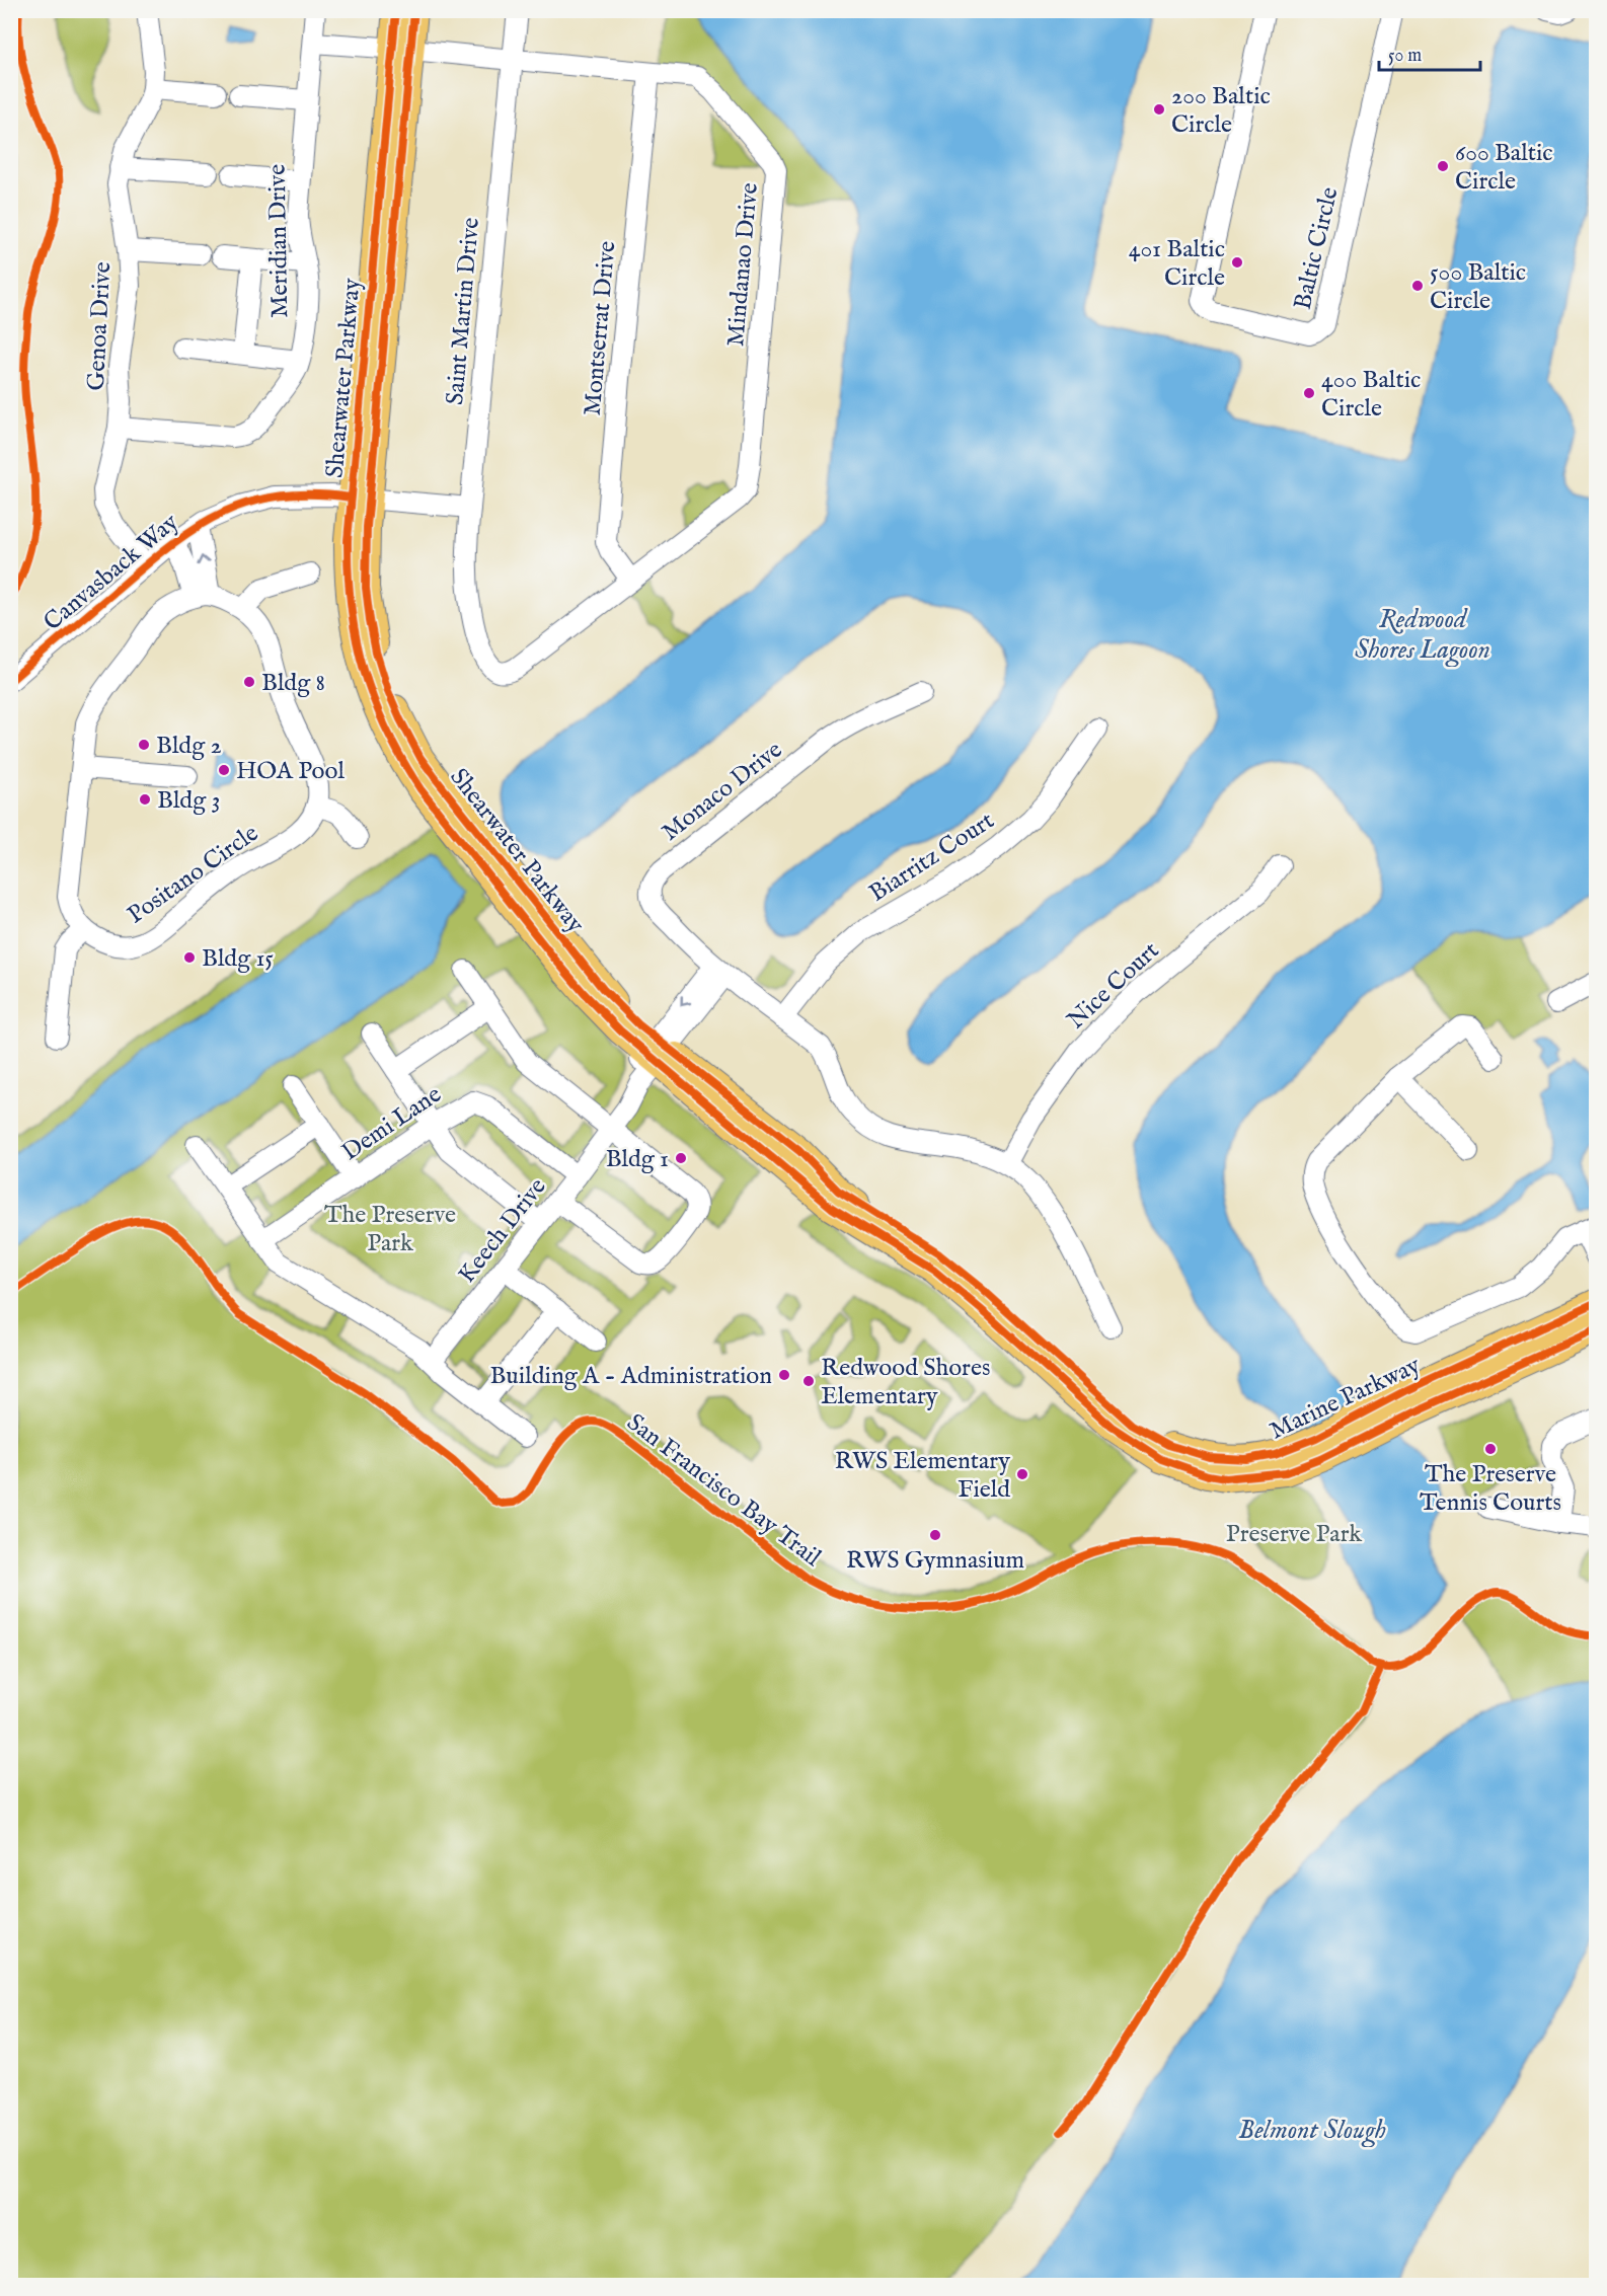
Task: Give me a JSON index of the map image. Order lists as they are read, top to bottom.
{
  "streets": {
    "main road": ["Shearwater Parkway", "Marine Parkway"],
    "street": [
      "Meridian Drive",
      "Baltic Circle",
      "Mindanao Drive",
      "Saint Martin Drive",
      "Genoa Drive",
      "Montserrat Drive",
      "Canvasback Way",
      "Monaco Drive",
      "Biarritz Court",
      "Positano Circle",
      "Nice Court",
      "Demi Lane",
      "Keech Drive"
    ],
    "cycle path": ["San Francisco Bay Trail"]
  },
  "crossings": [
    ["Meridian Drive", "Mindanao Drive"],
    ["Meridian Drive", "Genoa Drive"],
    ["Mindanao Drive", "Saint Martin Drive"],
    ["Mindanao Drive", "Montserrat Drive"],
    ["Mindanao Drive", "Shearwater Parkway"],
    ["Saint Martin Drive", "Canvasback Way"],
    ["Genoa Drive", "Canvasback Way"],
    ["Shearwater Parkway", "Canvasback Way"],
    ["Shearwater Parkway", "Keech Drive"],
    ["Shearwater Parkway", "Marine Parkway"],
    ["Monaco Drive", "Biarritz Court"],
    ["Monaco Drive", "Nice Court"],
    ["Demi Lane", "Keech Drive"]
  ],
  "water": ["Redwood Shores Lagoon", "Belmont Slough"],
  "parks": ["The Preserve Park", "Preserve Park"],
  "places": [
    "200 Baltic Circle",
    "600 Baltic Circle",
    "401 Baltic Circle",
    "500 Baltic Circle",
    "400 Baltic Circle",
    "Bldg 8",
    "Bldg 2",
    "HOA Pool",
    "Bldg 3",
    "Bldg 15",
    "Bldg 1",
    "Building A - Administration",
    "Redwood Shores Elementary",
    "The Preserve Tennis Courts",
    "RWS Elementary Field",
    "RWS Gymnasium"
  ],
  "scale_bar": "50 m"
}
